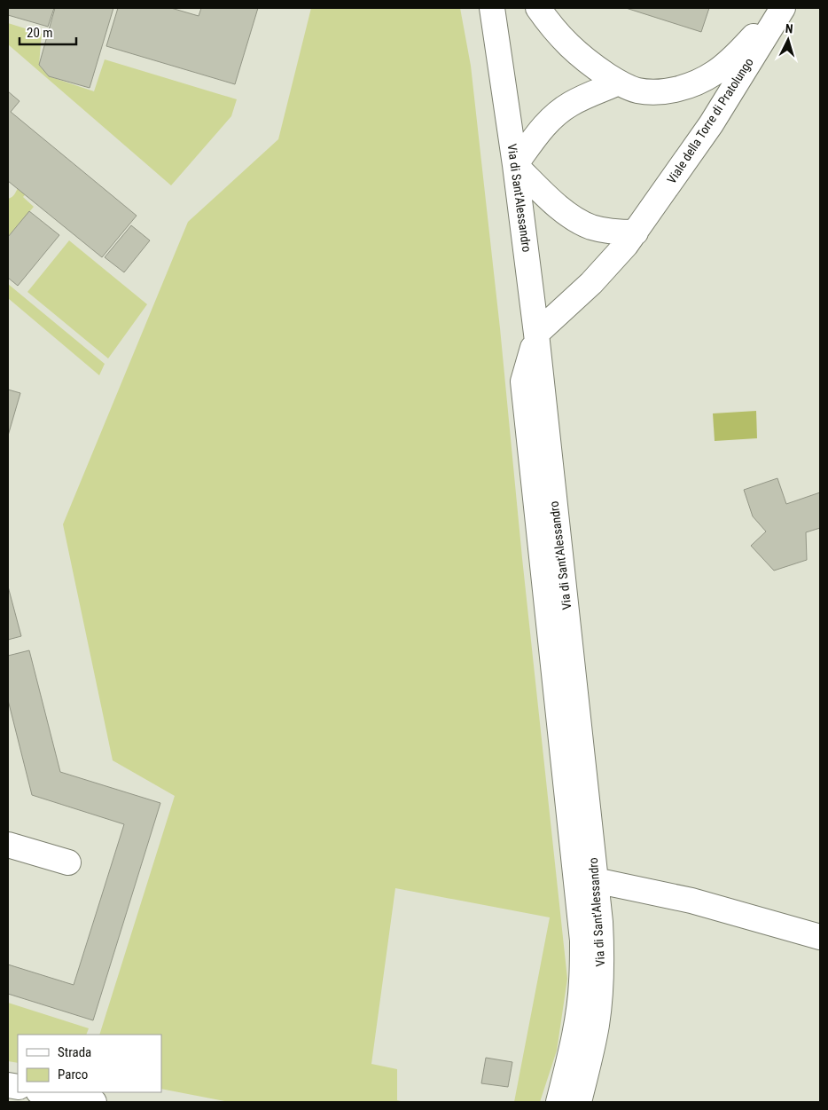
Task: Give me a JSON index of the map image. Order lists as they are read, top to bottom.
{
  "streets": {
    "street": ["Viale della Torre di Pratolungo", "Via di Sant'Alessandro"]
  },
  "crossings": [
    ["Viale della Torre di Pratolungo", "Via di Sant'Alessandro"]
  ],
  "legend": ["Strada", "Parco"],
  "scale_bar": "20 m",
  "north": "top"
}
